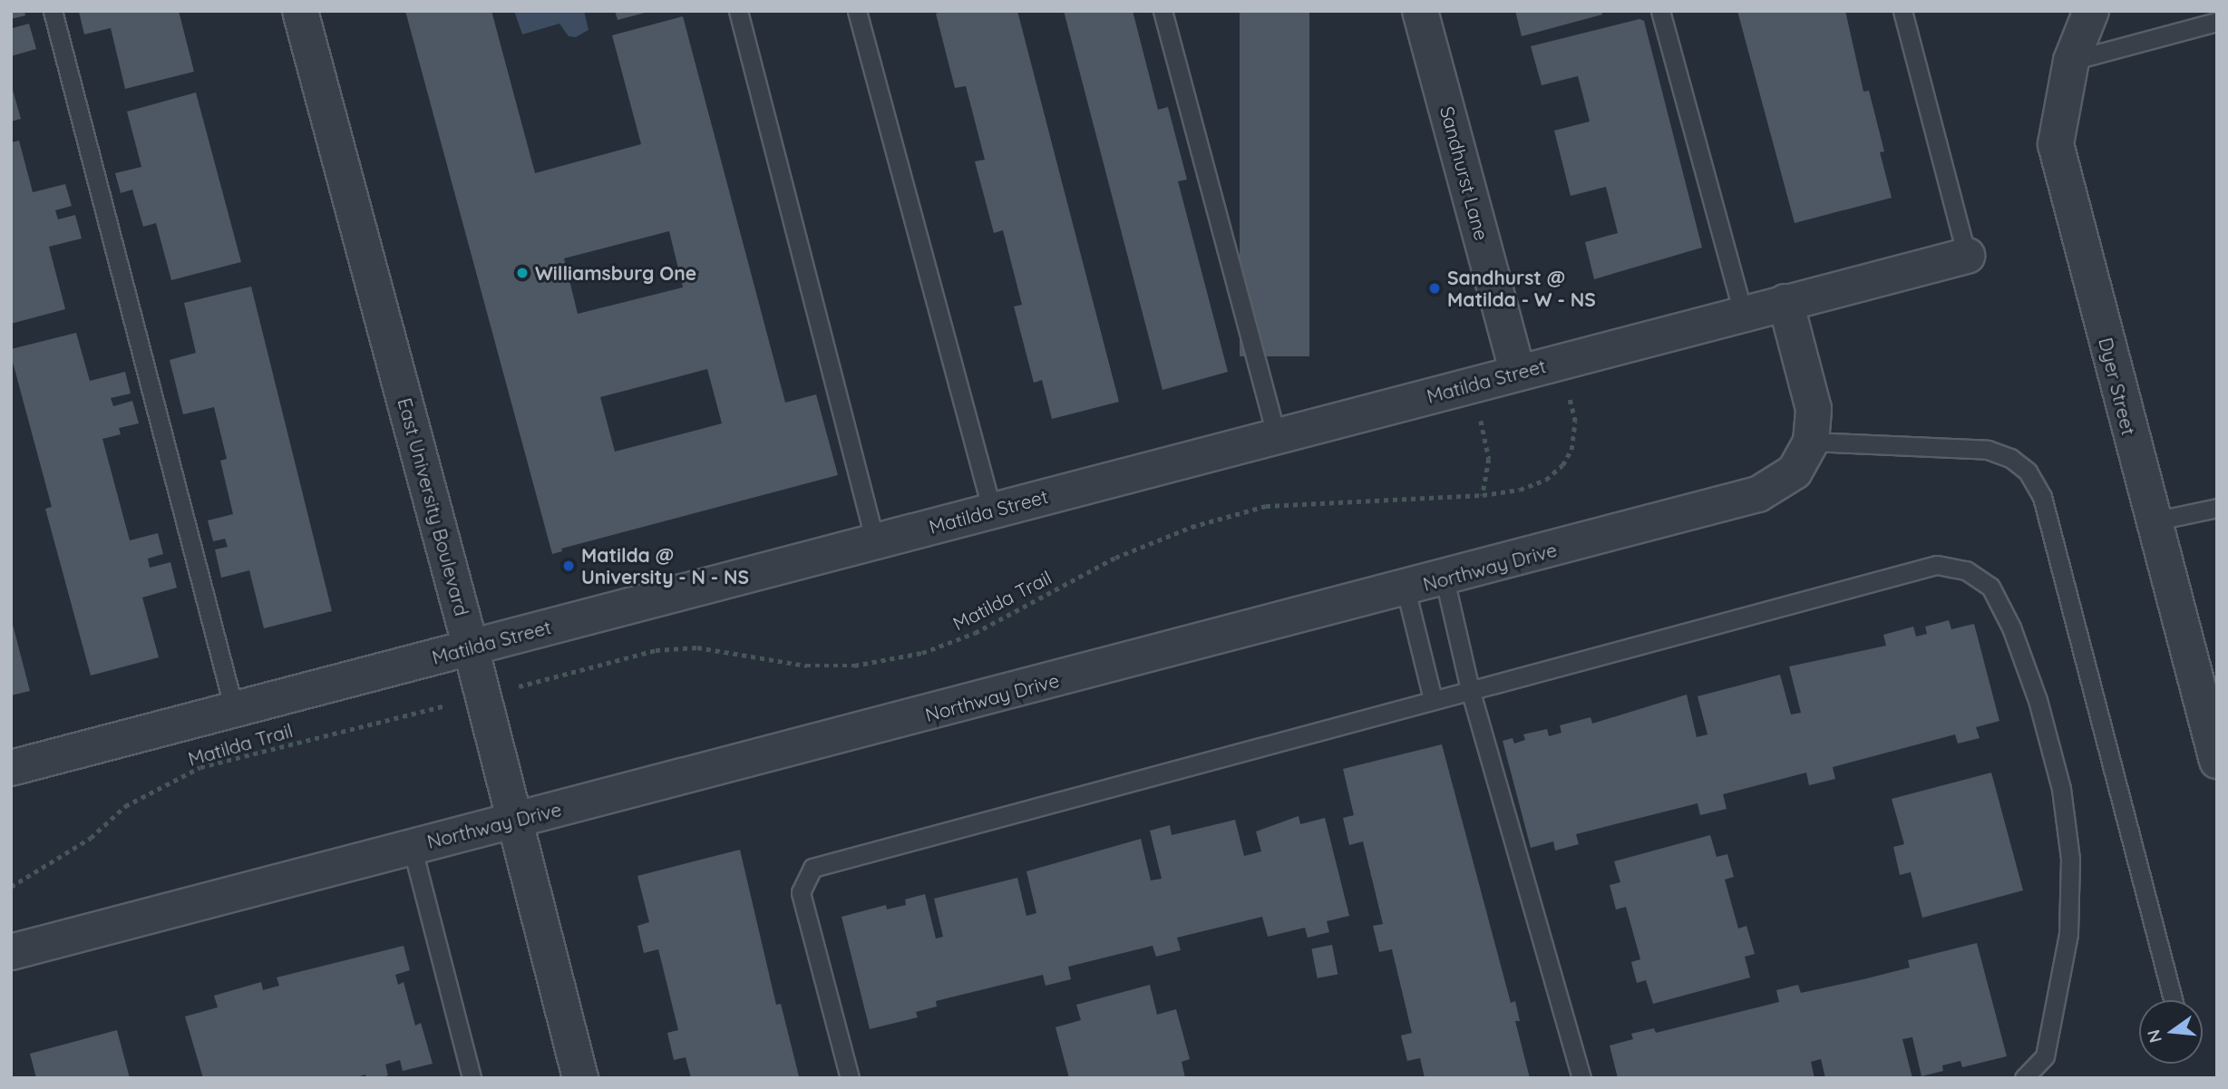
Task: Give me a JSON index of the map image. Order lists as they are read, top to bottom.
{
  "streets": {
    "street": [
      "Sandhurst Lane",
      "Matilda Street",
      "Dyer Street",
      "East University Boulevard",
      "Northway Drive"
    ],
    "path": ["Matilda Trail"]
  },
  "crossings": [
    ["Sandhurst Lane", "Matilda Street"],
    ["Matilda Street", "East University Boulevard"],
    ["Matilda Street", "Northway Drive"],
    ["East University Boulevard", "Northway Drive"]
  ],
  "places": ["Williamsburg One", "Sandhurst @ Matilda - W - NS", "Matilda @ University - N - NS"],
  "north": "left"
}
